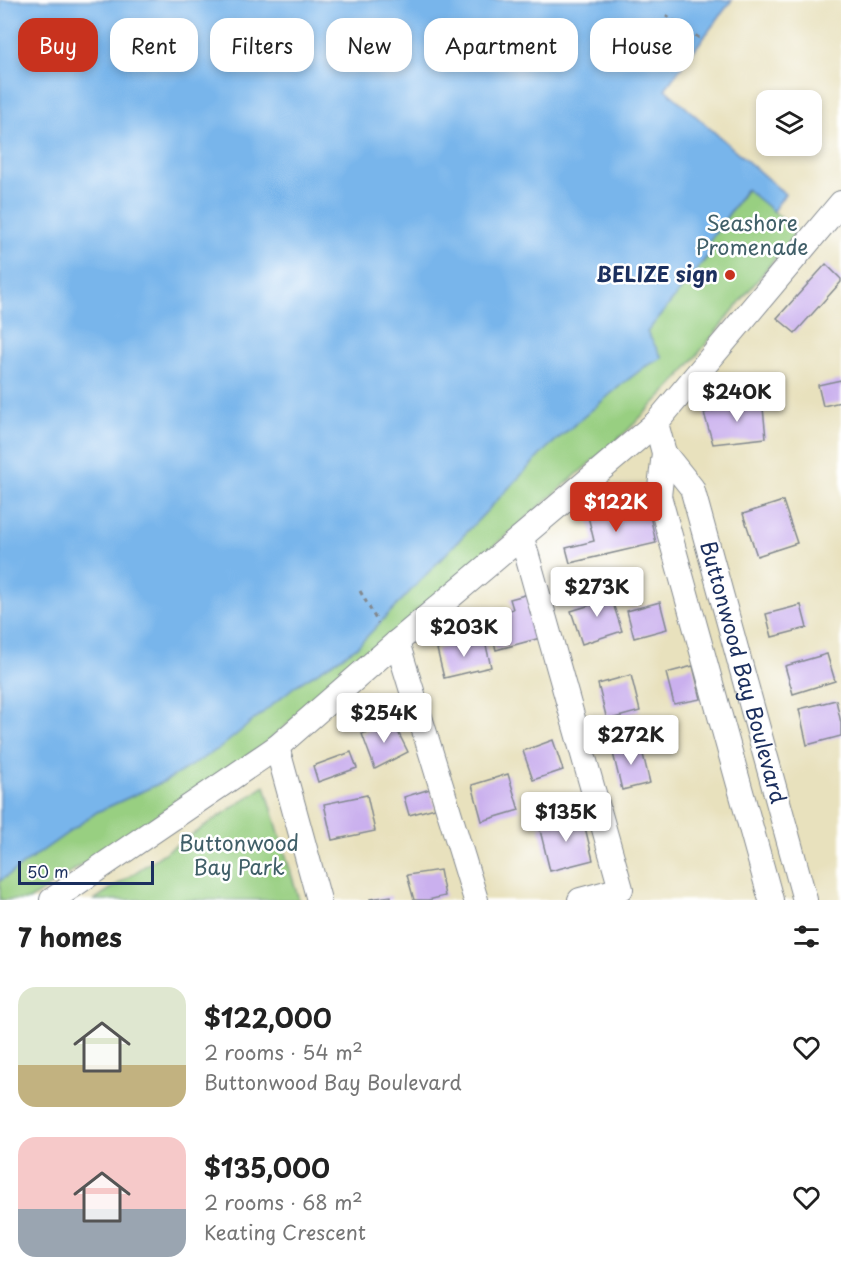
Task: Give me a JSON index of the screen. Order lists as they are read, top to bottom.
{
  "streets": {
    "street": ["Buttonwood Bay Boulevard"]
  },
  "parks": ["Seashore Promenade", "Buttonwood Bay Park"],
  "places": ["BELIZE sign"],
  "scale_bar": "50 m",
  "page": {
    "chip": [
      "Buy",
      "Rent",
      "Filters",
      "New",
      "Apartment",
      "House"
    ],
    "price": [
      "$240K",
      "$122K",
      "$273K",
      "$203K",
      "$254K",
      "$272K",
      "$135K"
    ],
    "scale": "50 m",
    "heading": "7 homes",
    "list": [
      {
        "name": "$122,000",
        "note": "2 rooms · 54 m² · Buttonwood Bay Boulevard"
      },
      {
        "name": "$135,000",
        "note": "2 rooms · 68 m² · Keating Crescent"
      }
    ]
  }
}
